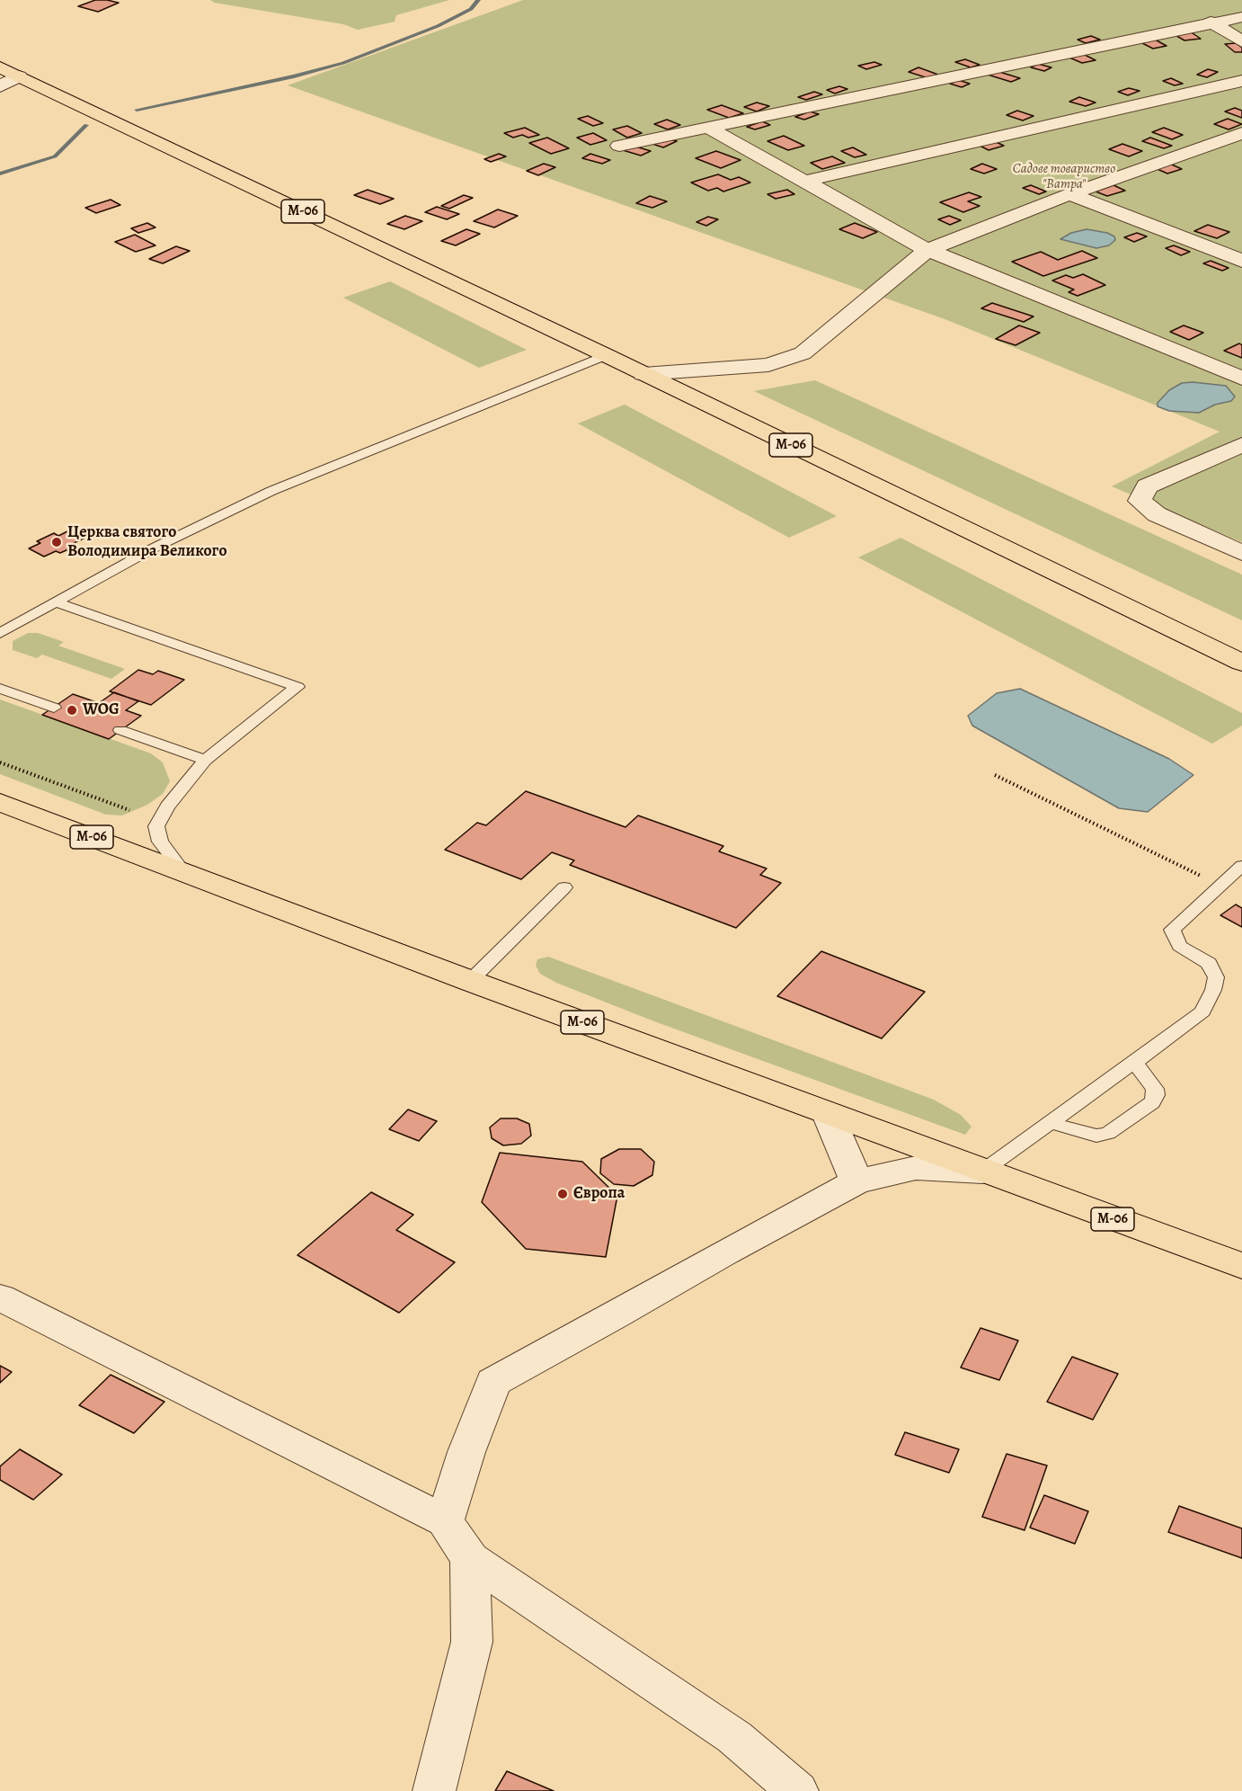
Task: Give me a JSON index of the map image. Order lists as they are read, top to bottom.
{
  "streets": {
    "highway": ["М-06"]
  },
  "parks": ["Садове товариство \"Ватра\""],
  "places": ["Церква святого Володимира Великого", "WOG", "Європа"]
}
